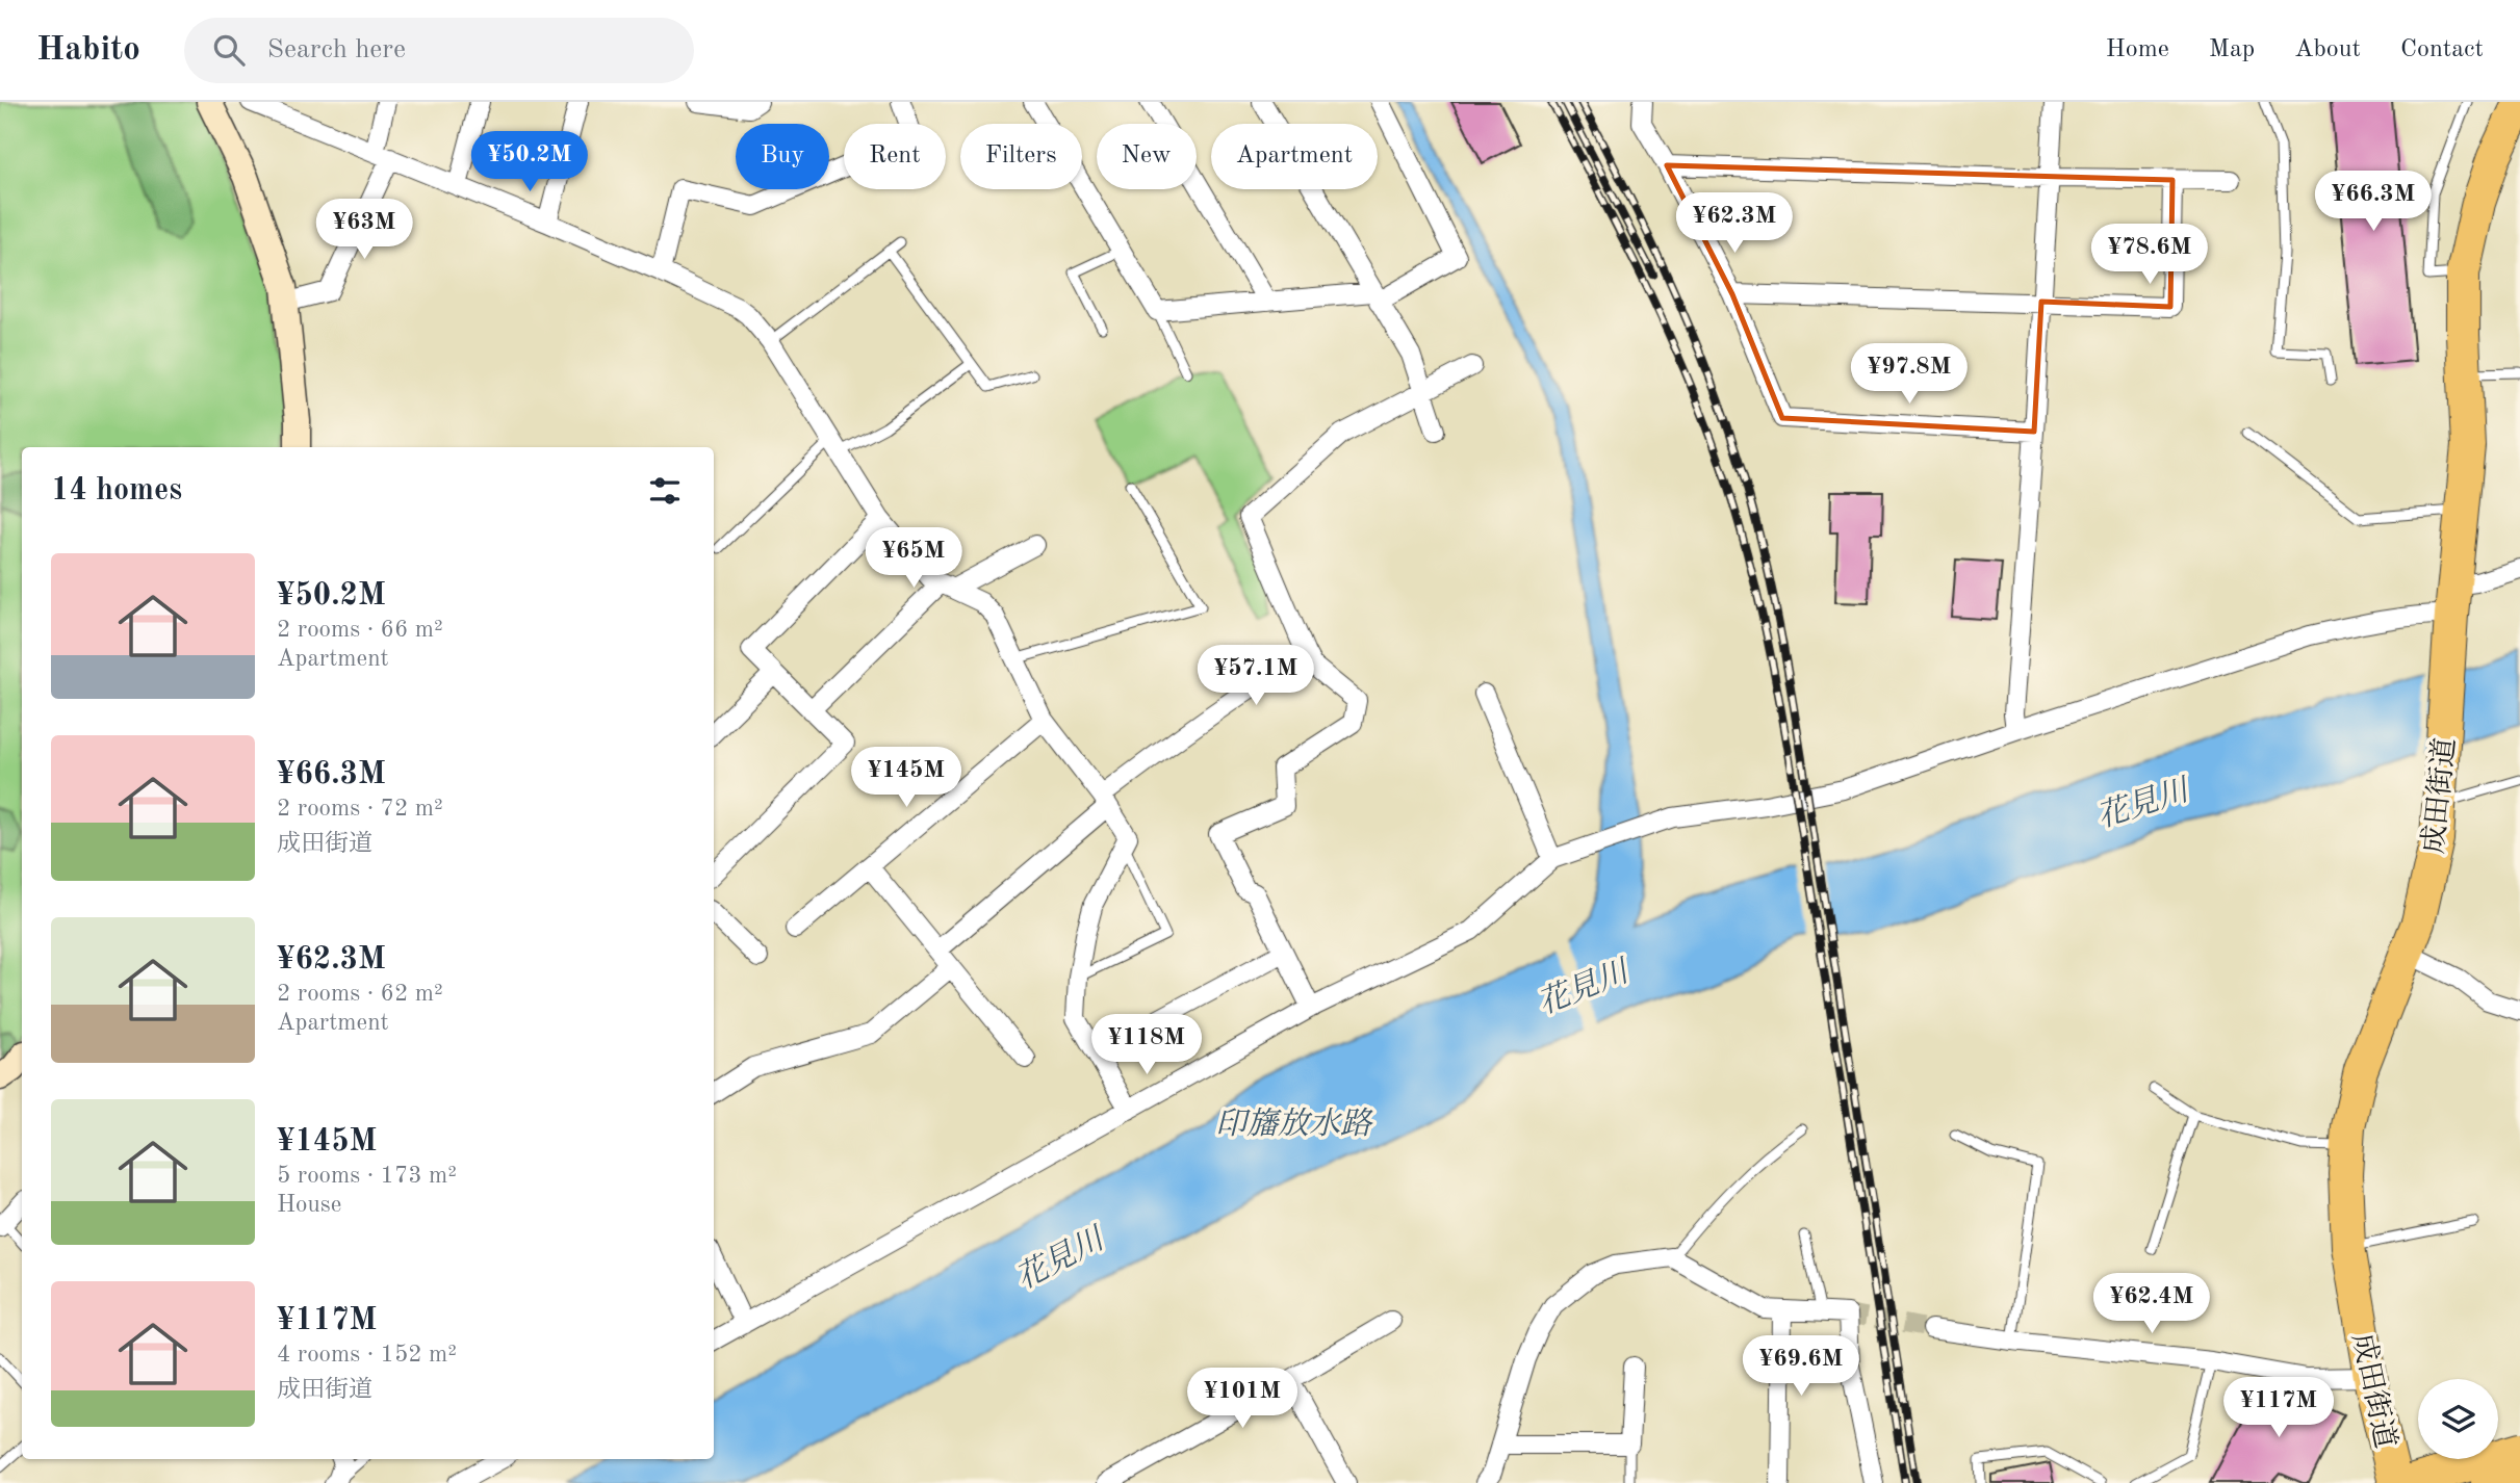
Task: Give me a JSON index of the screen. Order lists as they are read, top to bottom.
{
  "streets": {
    "highway": ["成田街道"]
  },
  "water": ["花見川", "印旛放水路"],
  "page": {
    "header": "Habito",
    "search": "Search here",
    "nav": [
      "Home",
      "Map",
      "About",
      "Contact"
    ],
    "chip": [
      "Buy",
      "Rent",
      "Filters",
      "New",
      "Apartment"
    ],
    "price": [
      "¥50.2M",
      "¥66.3M",
      "¥62.3M",
      "¥63M",
      "¥78.6M",
      "¥97.8M",
      "¥65M",
      "¥57.1M",
      "¥145M",
      "¥118M",
      "¥62.4M",
      "¥69.6M",
      "¥101M",
      "¥117M"
    ],
    "heading": "14 homes",
    "list": [
      {
        "name": "¥50.2M",
        "note": "2 rooms · 66 m² · Apartment"
      },
      {
        "name": "¥66.3M",
        "note": "2 rooms · 72 m² · 成田街道"
      },
      {
        "name": "¥62.3M",
        "note": "2 rooms · 62 m² · Apartment"
      },
      {
        "name": "¥145M",
        "note": "5 rooms · 173 m² · House"
      },
      {
        "name": "¥117M",
        "note": "4 rooms · 152 m² · 成田街道"
      }
    ]
  }
}
